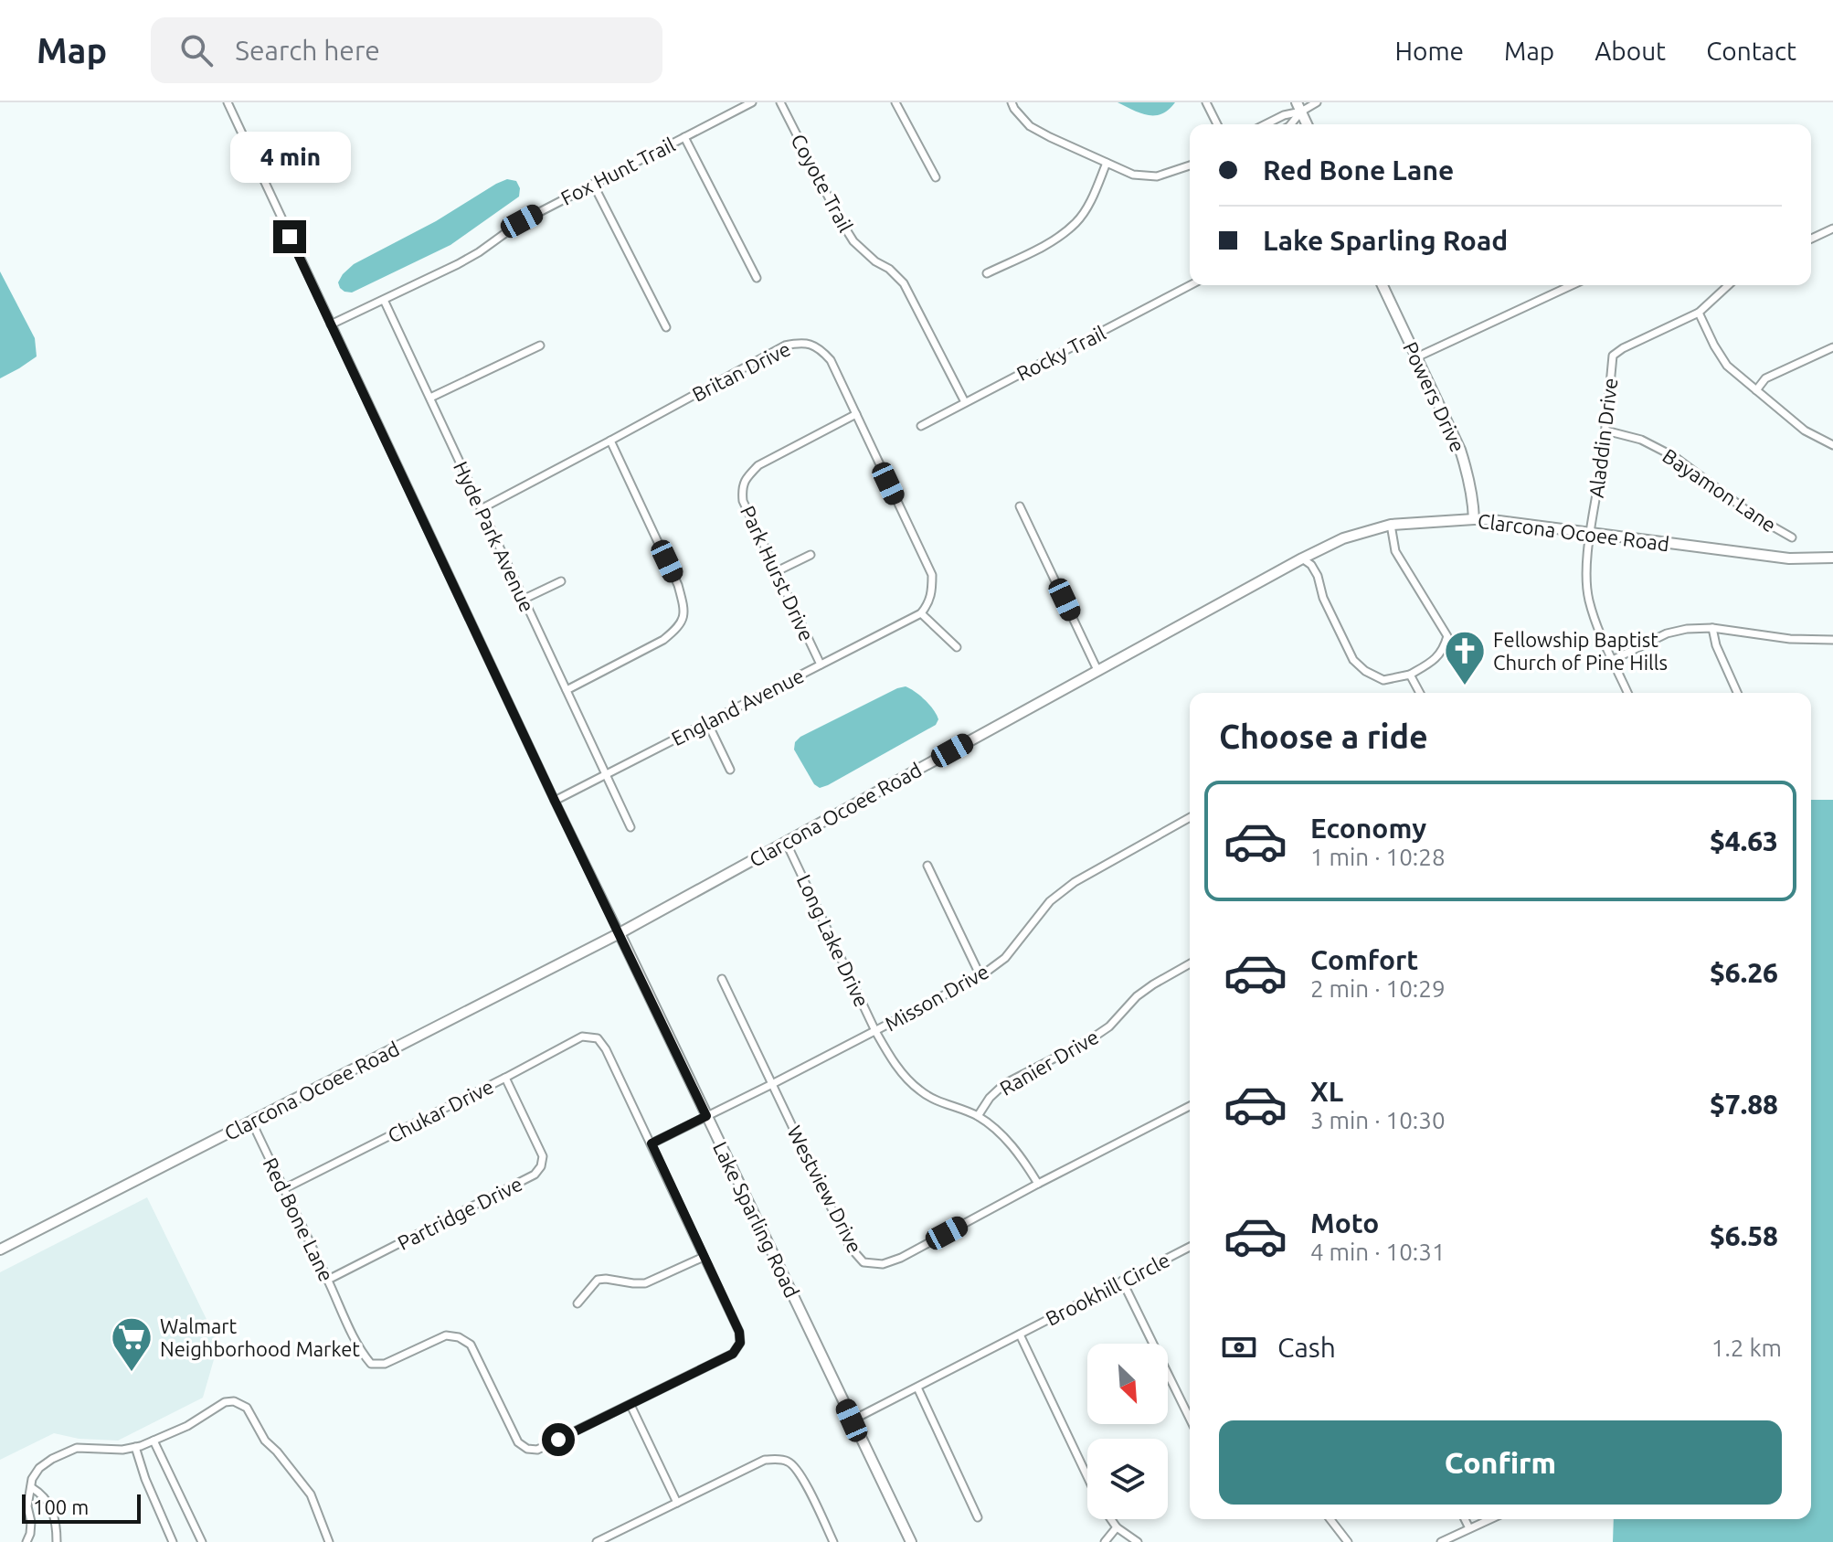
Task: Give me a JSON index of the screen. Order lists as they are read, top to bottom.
{
  "streets": {
    "street": [
      "Fox Hunt Trail",
      "Coyote Trail",
      "Rocky Trail",
      "Britan Drive",
      "Powers Drive",
      "Aladdin Drive",
      "Bayamon Lane",
      "Clarcona Ocoee Road",
      "Hyde Park Avenue",
      "Park Hurst Drive",
      "England Avenue",
      "Long Lake Drive",
      "Misson Drive",
      "Ranier Drive",
      "Chukar Drive",
      "Westview Drive",
      "Partridge Drive",
      "Red Bone Lane",
      "Lake Sparling Road",
      "Brookhill Circle"
    ]
  },
  "crossings": [
    ["Fox Hunt Trail", "Hyde Park Avenue"],
    ["Fox Hunt Trail", "Lake Sparling Road"],
    ["Coyote Trail", "Rocky Trail"],
    ["Britan Drive", "Hyde Park Avenue"],
    ["Britan Drive", "Park Hurst Drive"],
    ["Britan Drive", "England Avenue"],
    ["Powers Drive", "Clarcona Ocoee Road"],
    ["Aladdin Drive", "Bayamon Lane"],
    ["Aladdin Drive", "Clarcona Ocoee Road"],
    ["Clarcona Ocoee Road", "Long Lake Drive"],
    ["Clarcona Ocoee Road", "Red Bone Lane"],
    ["Clarcona Ocoee Road", "Lake Sparling Road"],
    ["Hyde Park Avenue", "England Avenue"],
    ["Park Hurst Drive", "England Avenue"],
    ["England Avenue", "Lake Sparling Road"],
    ["Long Lake Drive", "Misson Drive"],
    ["Long Lake Drive", "Ranier Drive"],
    ["Long Lake Drive", "Westview Drive"],
    ["Misson Drive", "Chukar Drive"],
    ["Misson Drive", "Westview Drive"],
    ["Misson Drive", "Lake Sparling Road"],
    ["Chukar Drive", "Partridge Drive"],
    ["Chukar Drive", "Red Bone Lane"],
    ["Partridge Drive", "Red Bone Lane"],
    ["Lake Sparling Road", "Brookhill Circle"]
  ],
  "places": {
    "church": ["Fellowship Baptist Church of Pine Hills"],
    "supermarket": ["Walmart Neighborhood Market"]
  },
  "scale_bar": "100 m",
  "north": "bottom right",
  "page": {
    "header": "Map",
    "search": "Search here",
    "nav": [
      "Home",
      "Map",
      "About",
      "Contact"
    ],
    "banner": ["Red Bone Lane", "Lake Sparling Road"],
    "bubble": "4 min",
    "heading": "Choose a ride",
    "list": [
      {
        "name": "Economy",
        "note": "1 min · 10:28",
        "value": "$4.63"
      },
      {
        "name": "Comfort",
        "note": "2 min · 10:29",
        "value": "$6.26"
      },
      {
        "name": "XL",
        "note": "3 min · 10:30",
        "value": "$7.88"
      },
      {
        "name": "Moto",
        "note": "4 min · 10:31",
        "value": "$6.58"
      }
    ],
    "pay": ["Cash", "1.2 km"],
    "buttons": "Confirm",
    "scale": "100 m"
  }
}
